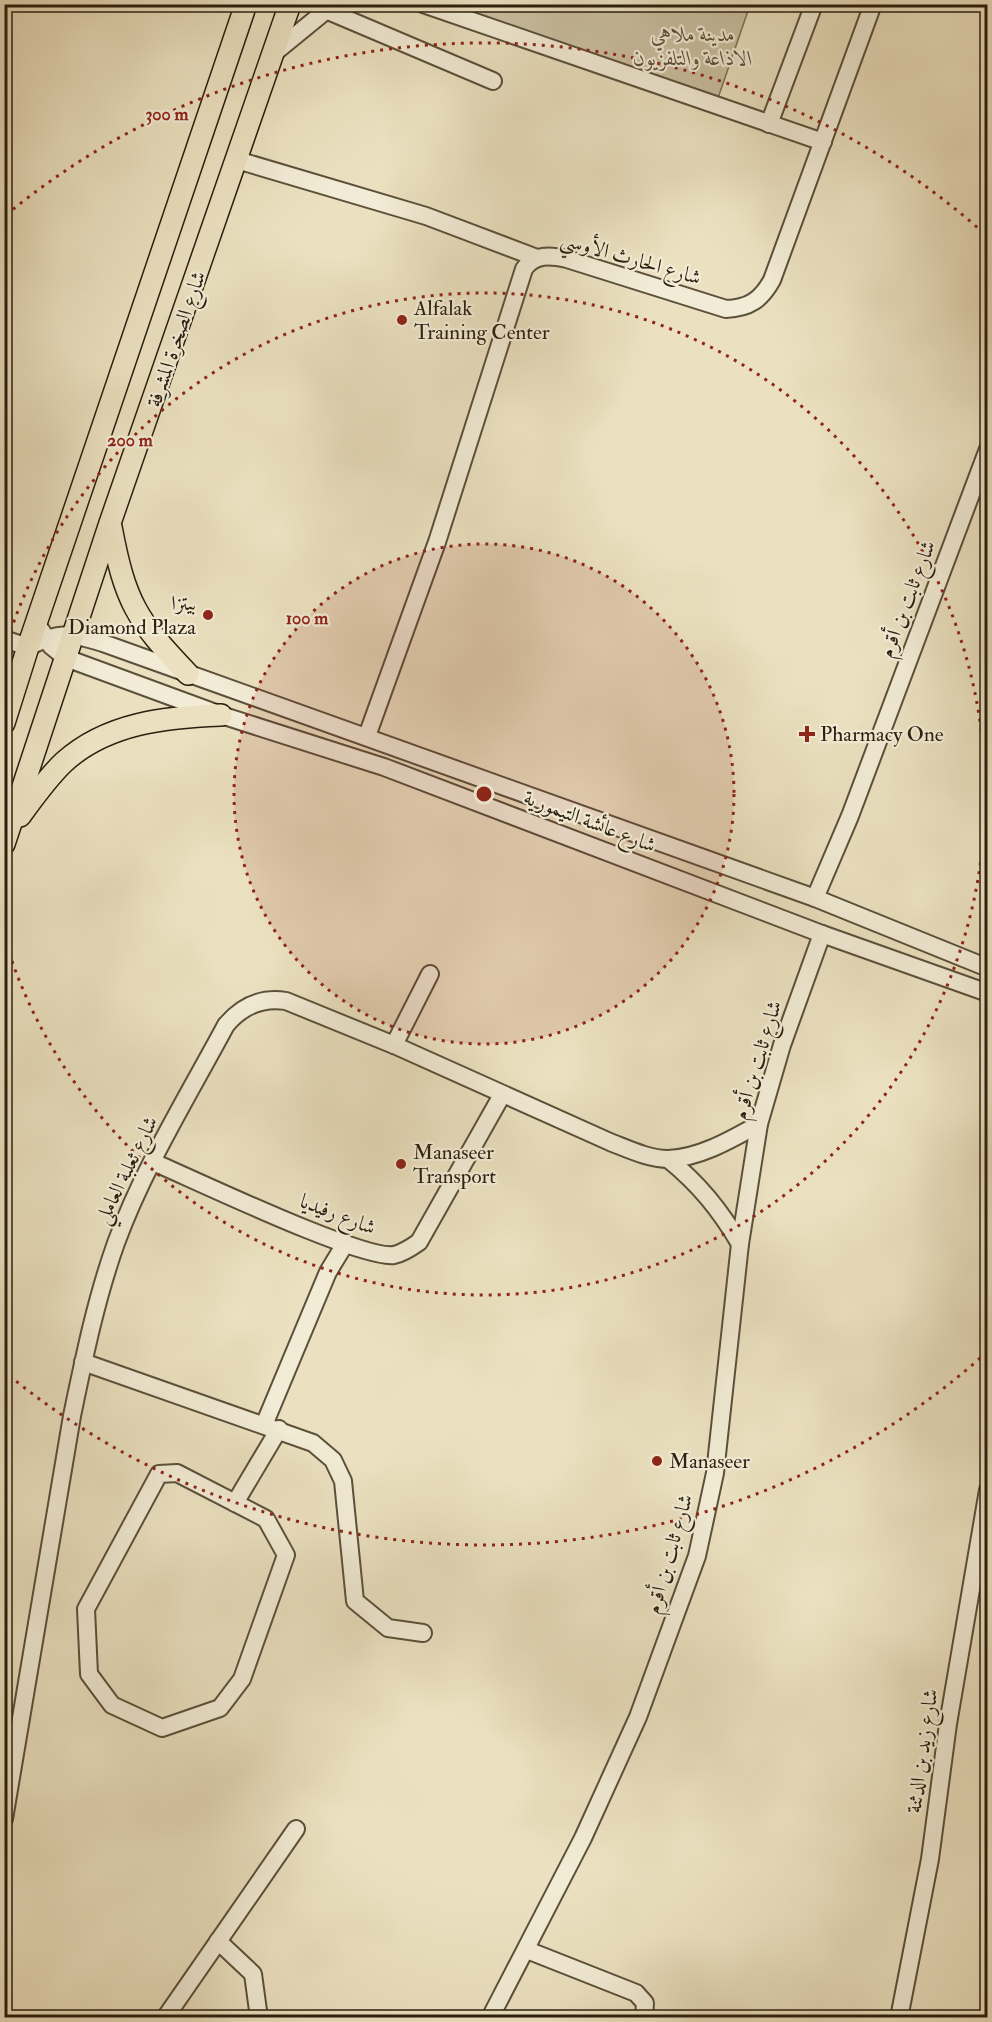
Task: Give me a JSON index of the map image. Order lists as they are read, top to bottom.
{
  "streets": {
    "main road": ["شارع الصخرة المشرفة"],
    "street": [
      "شارع الحارث الأوسي",
      "شارع ثابت بن أقرم",
      "شارع عائشة التيمورية",
      "شارع ثعلبة العاملي",
      "شارع رفيديا",
      "شارع زيد بن الدثنة"
    ]
  },
  "crossings": [
    ["شارع الحارث الأوسي", "شارع عائشة التيمورية"],
    ["شارع الصخرة المشرفة", "شارع عائشة التيمورية"],
    ["شارع ثابت بن أقرم", "شارع عائشة التيمورية"],
    ["شارع ثابت بن أقرم", "شارع ثعلبة العاملي"],
    ["شارع ثعلبة العاملي", "شارع رفيديا"]
  ],
  "parks": ["مدينة ملاهي الاذاعة والتلفزيون"],
  "places": {
    "other": [
      "Alfalak Training Center",
      "بيتزا Diamond Plaza",
      "Manaseer Transport",
      "Manaseer"
    ],
    "health": ["Pharmacy One"]
  },
  "rings": ["300 m", "200 m", "100 m"]
}
